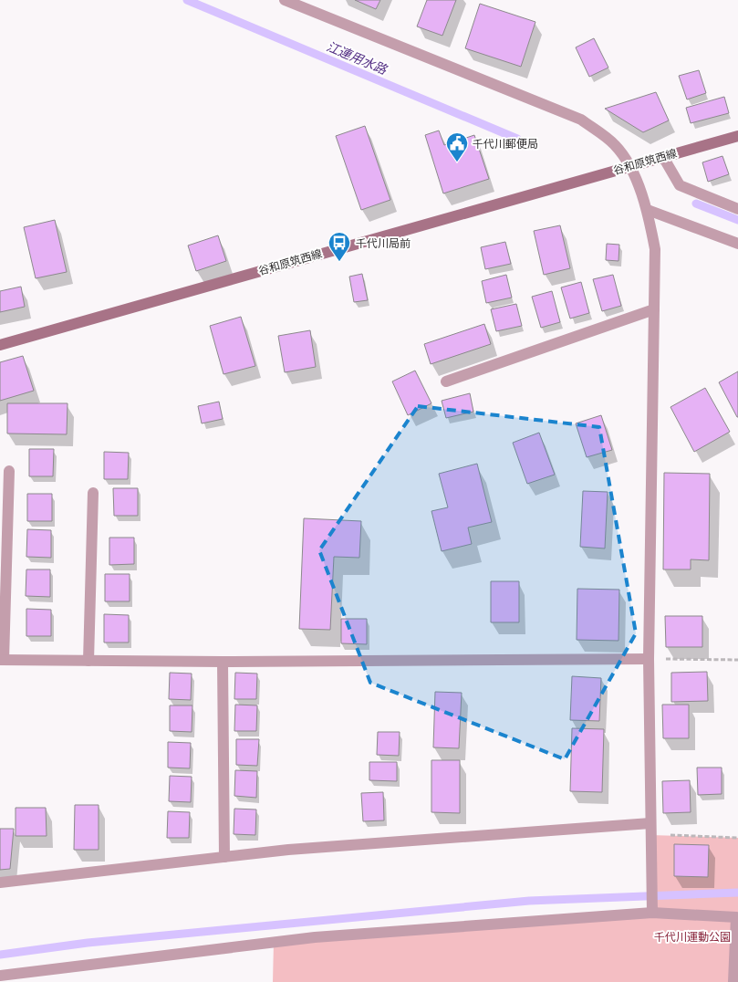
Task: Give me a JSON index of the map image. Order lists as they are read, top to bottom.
{
  "streets": {
    "main road": ["谷和原筑西線"]
  },
  "water": ["江連用水路"],
  "parks": ["千代川運動公園"],
  "places": {
    "public building": ["千代川郵便局"],
    "bus stop": ["千代川局前"]
  }
}
